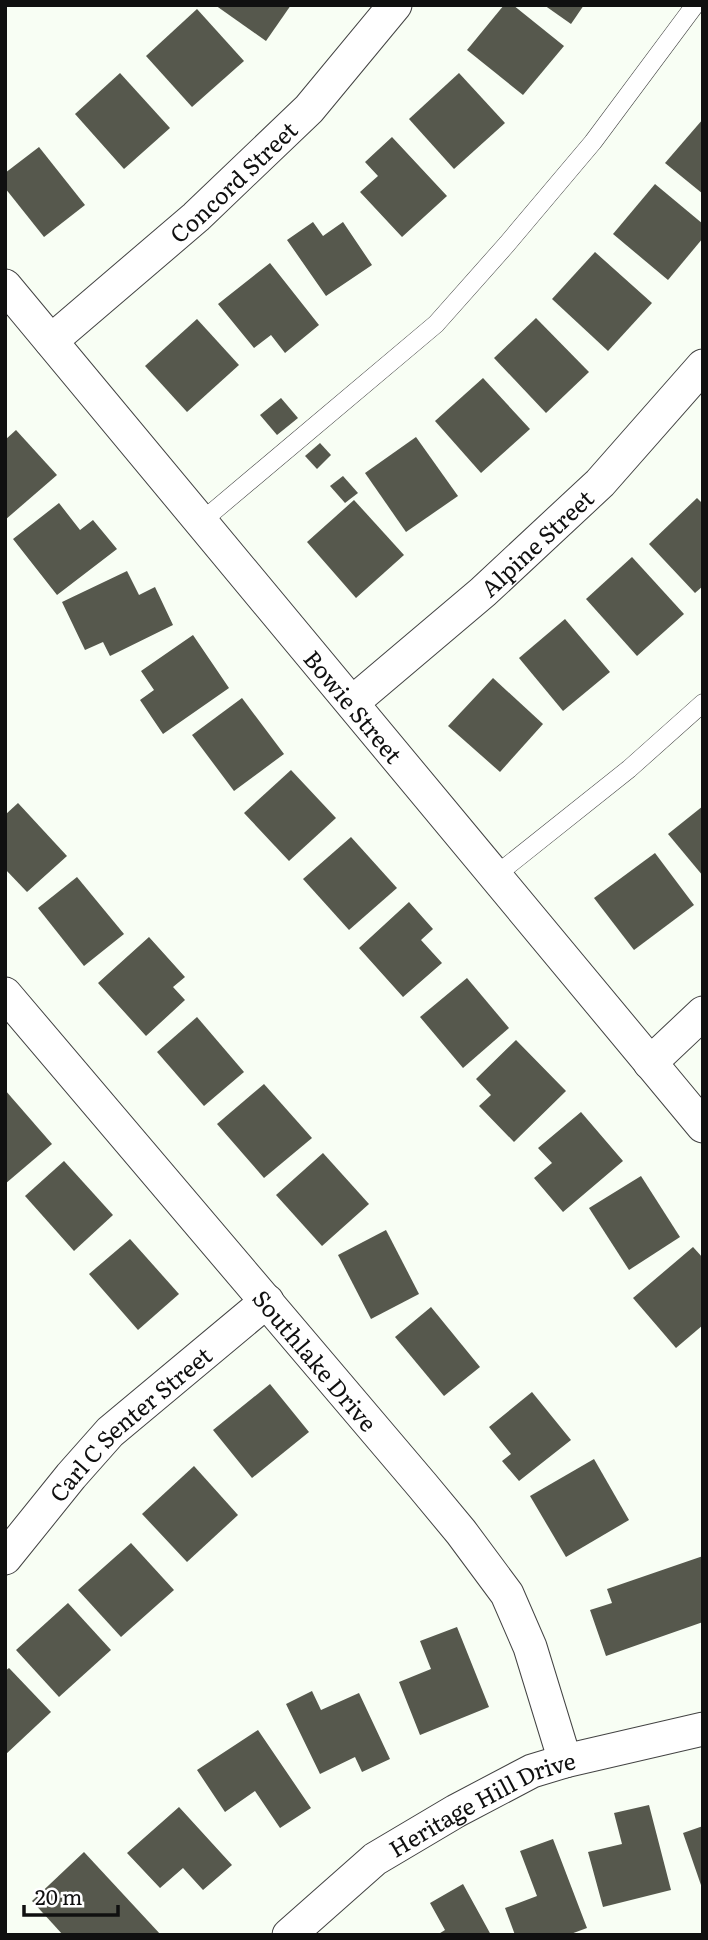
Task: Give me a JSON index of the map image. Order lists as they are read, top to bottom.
{
  "streets": {
    "street": [
      "Concord Street",
      "Alpine Street",
      "Bowie Street",
      "Southlake Drive",
      "Carl C Senter Street",
      "Heritage Hill Drive"
    ]
  },
  "crossings": [
    ["Concord Street", "Bowie Street"],
    ["Alpine Street", "Bowie Street"],
    ["Southlake Drive", "Carl C Senter Street"],
    ["Southlake Drive", "Heritage Hill Drive"]
  ],
  "scale_bar": "20 m"
}
